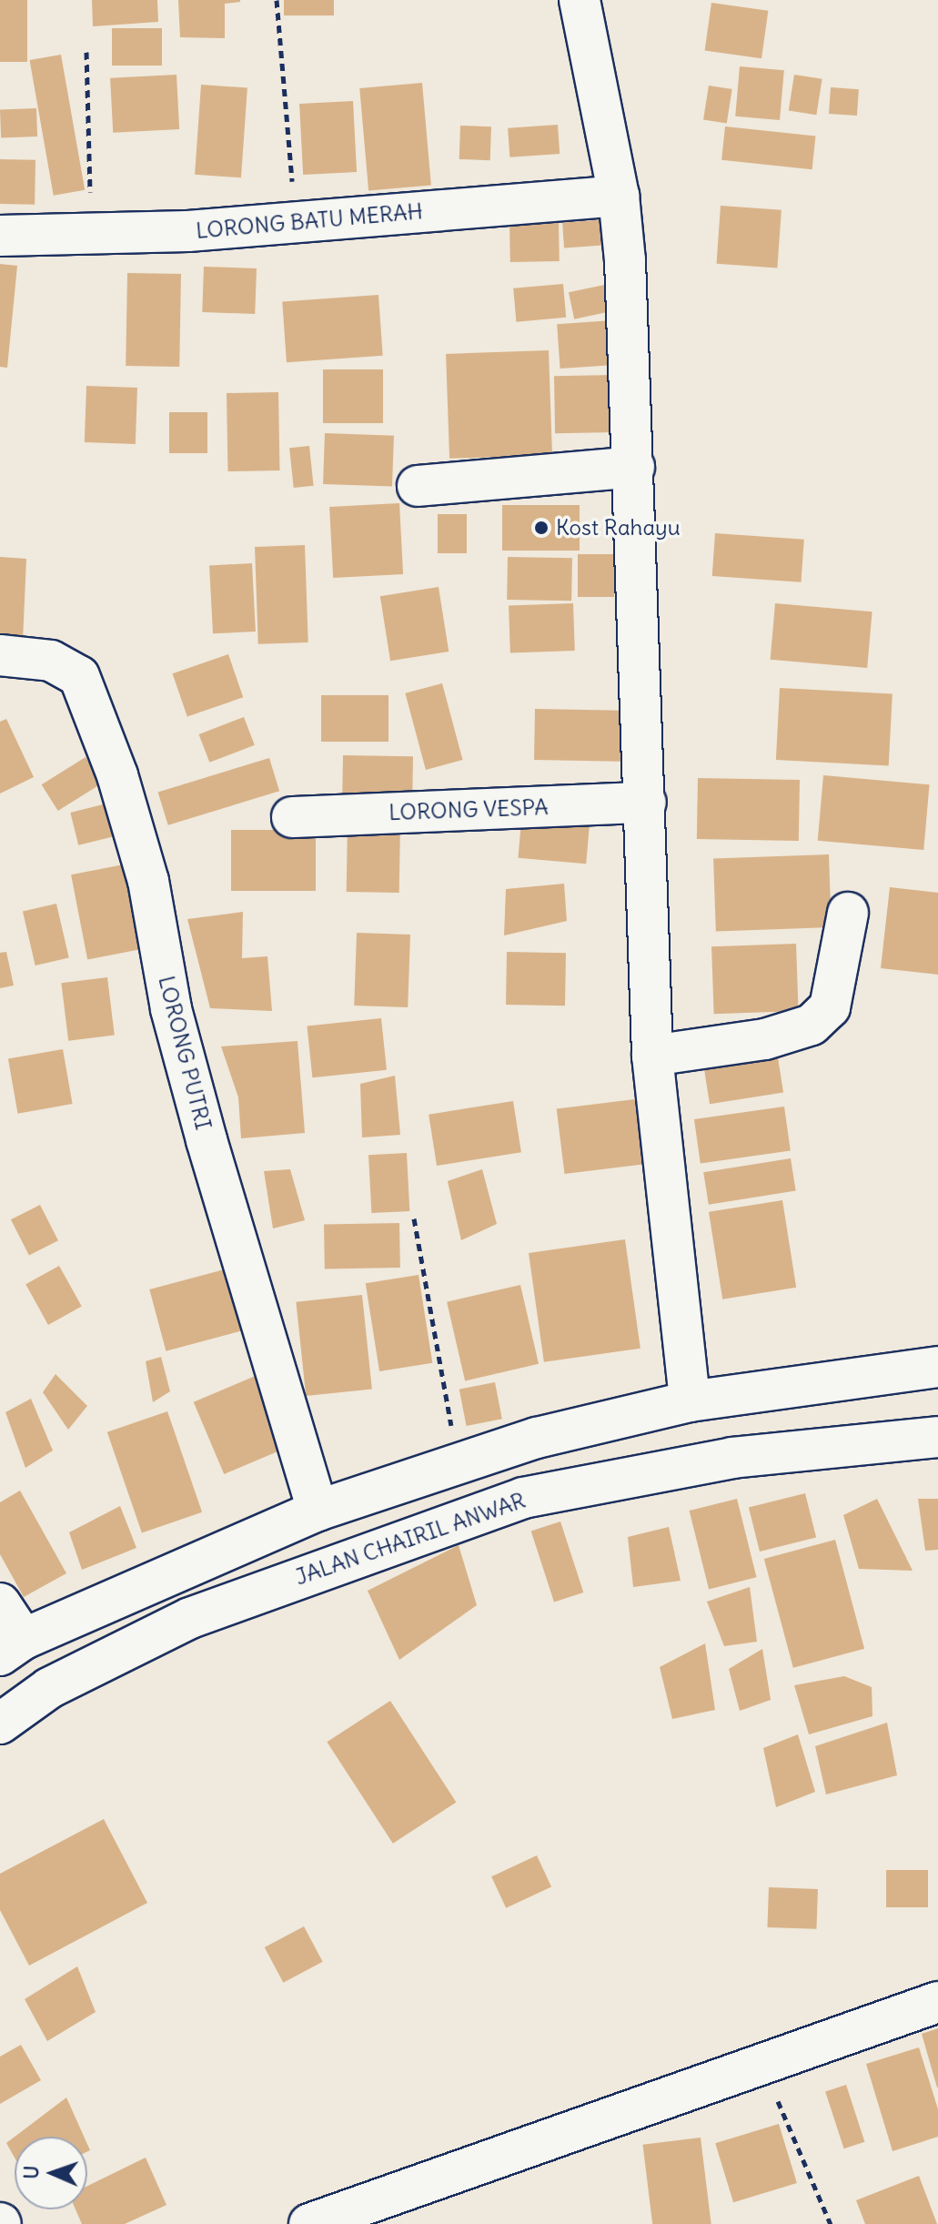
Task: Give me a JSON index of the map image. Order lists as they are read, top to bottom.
{
  "streets": {
    "street": [
      "LORONG BATU MERAH",
      "LORONG VESPA",
      "LORONG PUTRI",
      "JALAN CHAIRIL ANWAR"
    ]
  },
  "places": ["Kost Rahayu"],
  "north": "left"
}
